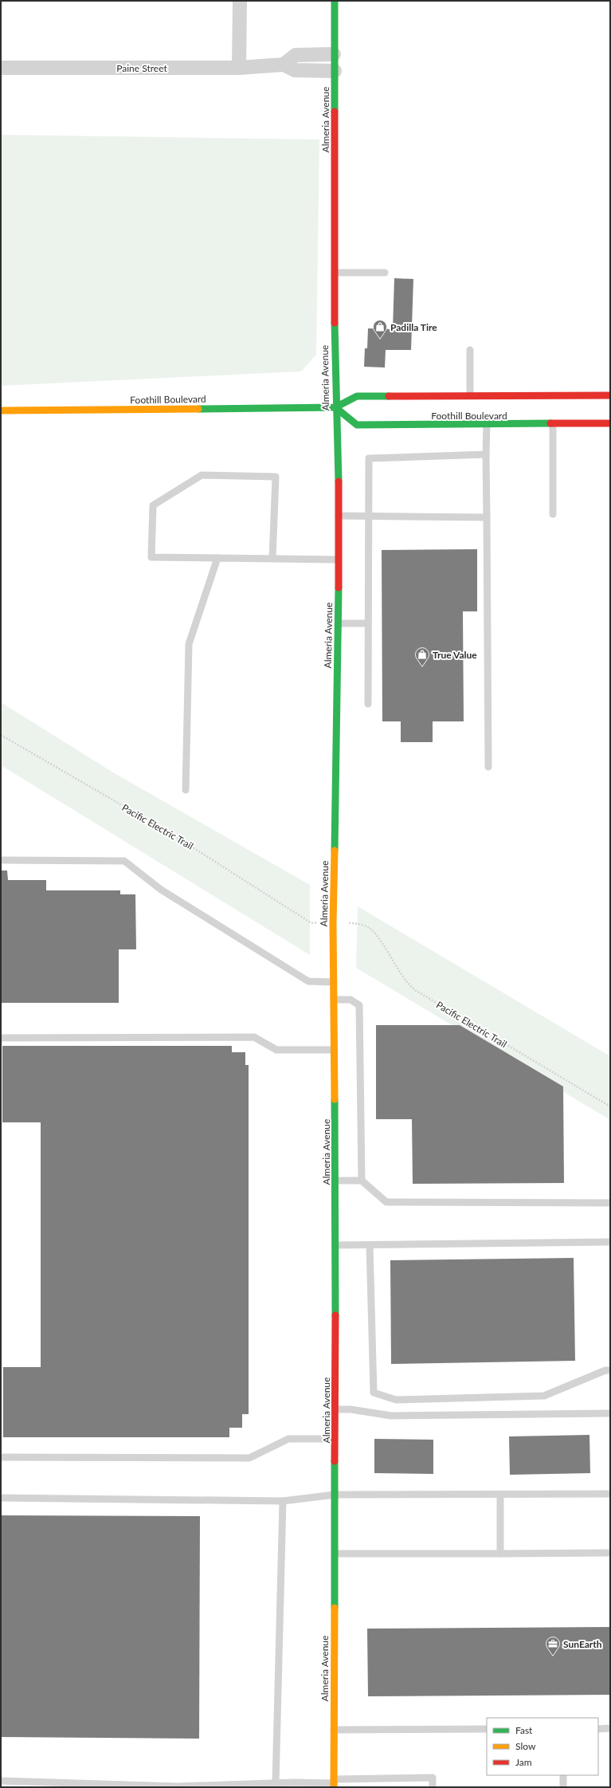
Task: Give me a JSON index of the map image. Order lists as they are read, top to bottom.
{
  "streets": {
    "street": ["Paine Street", "Almeria Avenue", "Foothill Boulevard"],
    "path": ["Pacific Electric Trail"]
  },
  "crossings": [
    ["Paine Street", "Almeria Avenue"],
    ["Almeria Avenue", "Foothill Boulevard"]
  ],
  "places": {
    "shop": ["Padilla Tire", "True Value"],
    "office": ["SunEarth"]
  },
  "legend": ["Fast", "Slow", "Jam"]
}
